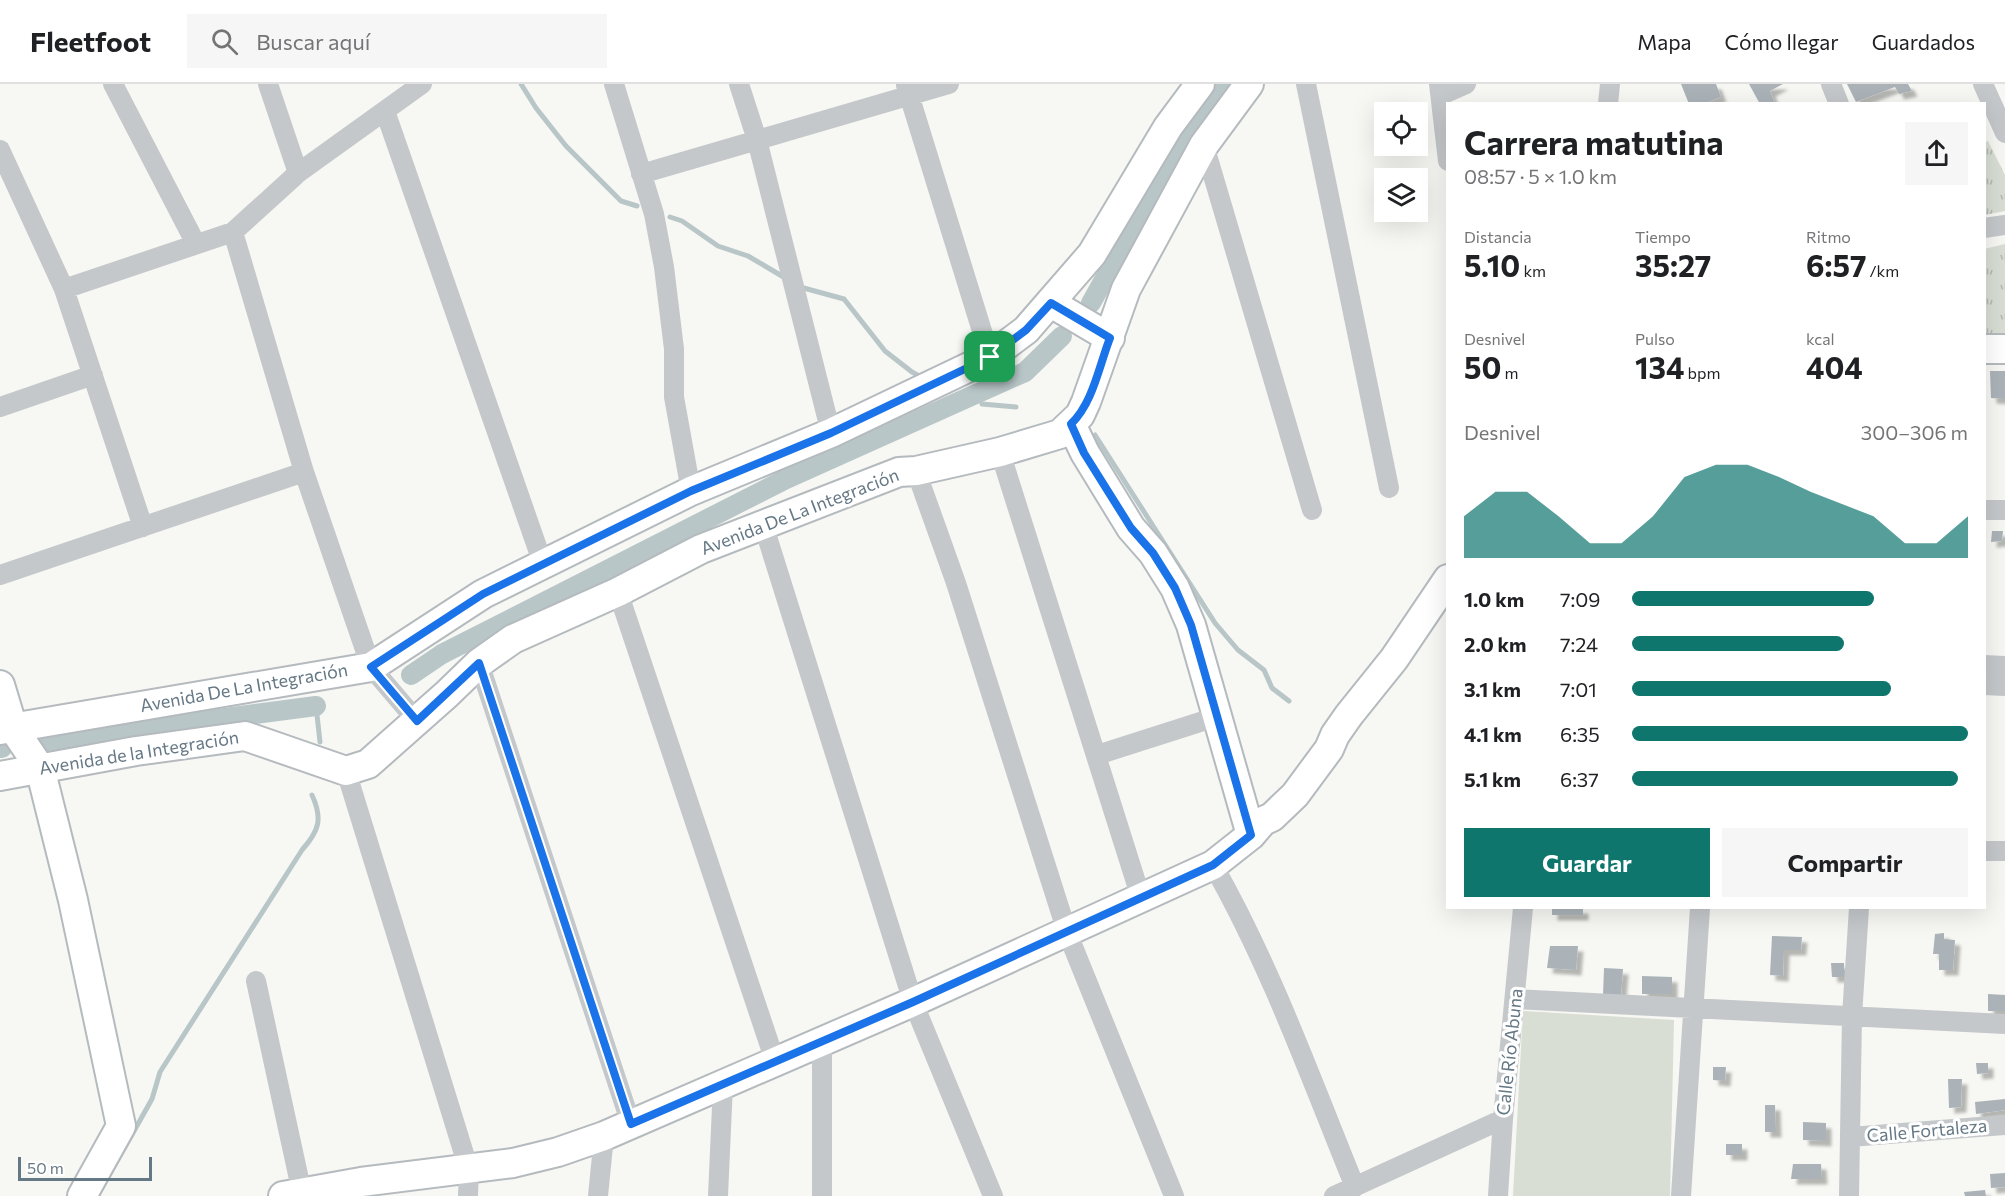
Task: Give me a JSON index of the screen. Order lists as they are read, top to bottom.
{
  "streets": {
    "main road": ["Avenida De La Integración", "Avenida de la Integración"],
    "street": ["Calle Río Abuna", "Calle Fortaleza"]
  },
  "crossings": [
    ["Avenida De La Integración", "Avenida de la Integración"]
  ],
  "scale_bar": "50 m",
  "page": {
    "header": "Fleetfoot",
    "search": "Buscar aquí",
    "nav": ["Mapa", "Cómo llegar", "Guardados"],
    "heading": ["Carrera matutina", "08:57 · 5 × 1.0 km"],
    "stats": [
      ["Distancia", "5.10 km"],
      ["Tiempo", "35:27"],
      ["Ritmo", "6:57 /km"],
      ["Desnivel", "50 m"],
      ["Pulso", "134 bpm"],
      ["kcal", "404"]
    ],
    "chart": ["Desnivel", "300–306 m"],
    "list": [
      {
        "name": "1.0 km",
        "note": "7:09"
      },
      {
        "name": "2.0 km",
        "note": "7:24"
      },
      {
        "name": "3.1 km",
        "note": "7:01"
      },
      {
        "name": "4.1 km",
        "note": "6:35"
      },
      {
        "name": "5.1 km",
        "note": "6:37"
      }
    ],
    "buttons": ["Guardar", "Compartir"],
    "scale": "50 m"
  }
}
